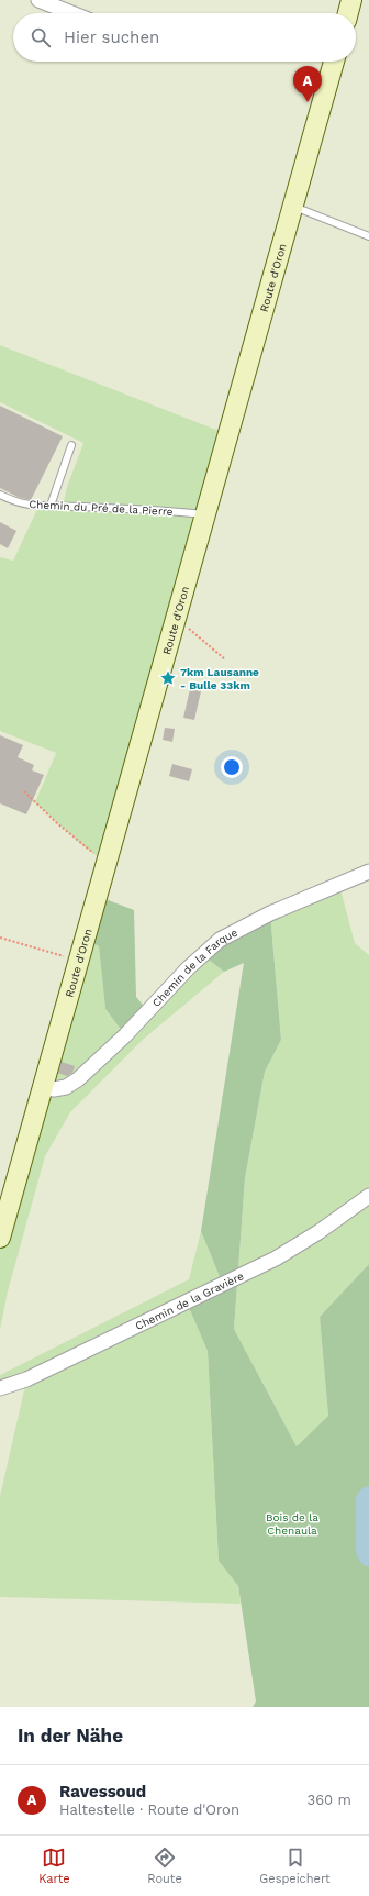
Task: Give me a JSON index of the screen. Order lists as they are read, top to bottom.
{
  "streets": {
    "main road": ["Route d'Oron"],
    "street": ["Chemin de la Farque", "Chemin de la Gravière"],
    "lane": ["Chemin du Pré de la Pierre"]
  },
  "crossings": [
    ["Route d'Oron", "Chemin du Pré de la Pierre"],
    ["Route d'Oron", "Chemin de la Farque"]
  ],
  "parks": ["Bois de la Chenaula"],
  "places": {
    "place": ["7km Lausanne - Bulle 33km"]
  },
  "page": {
    "search": "Hier suchen",
    "pins": "A",
    "heading": "In der Nähe",
    "list": [
      {
        "mark": "A",
        "name": "Ravessoud",
        "note": "Haltestelle · Route d'Oron",
        "value": "360 m"
      }
    ],
    "nav": ["Karte", "Route", "Gespeichert"]
  }
}
